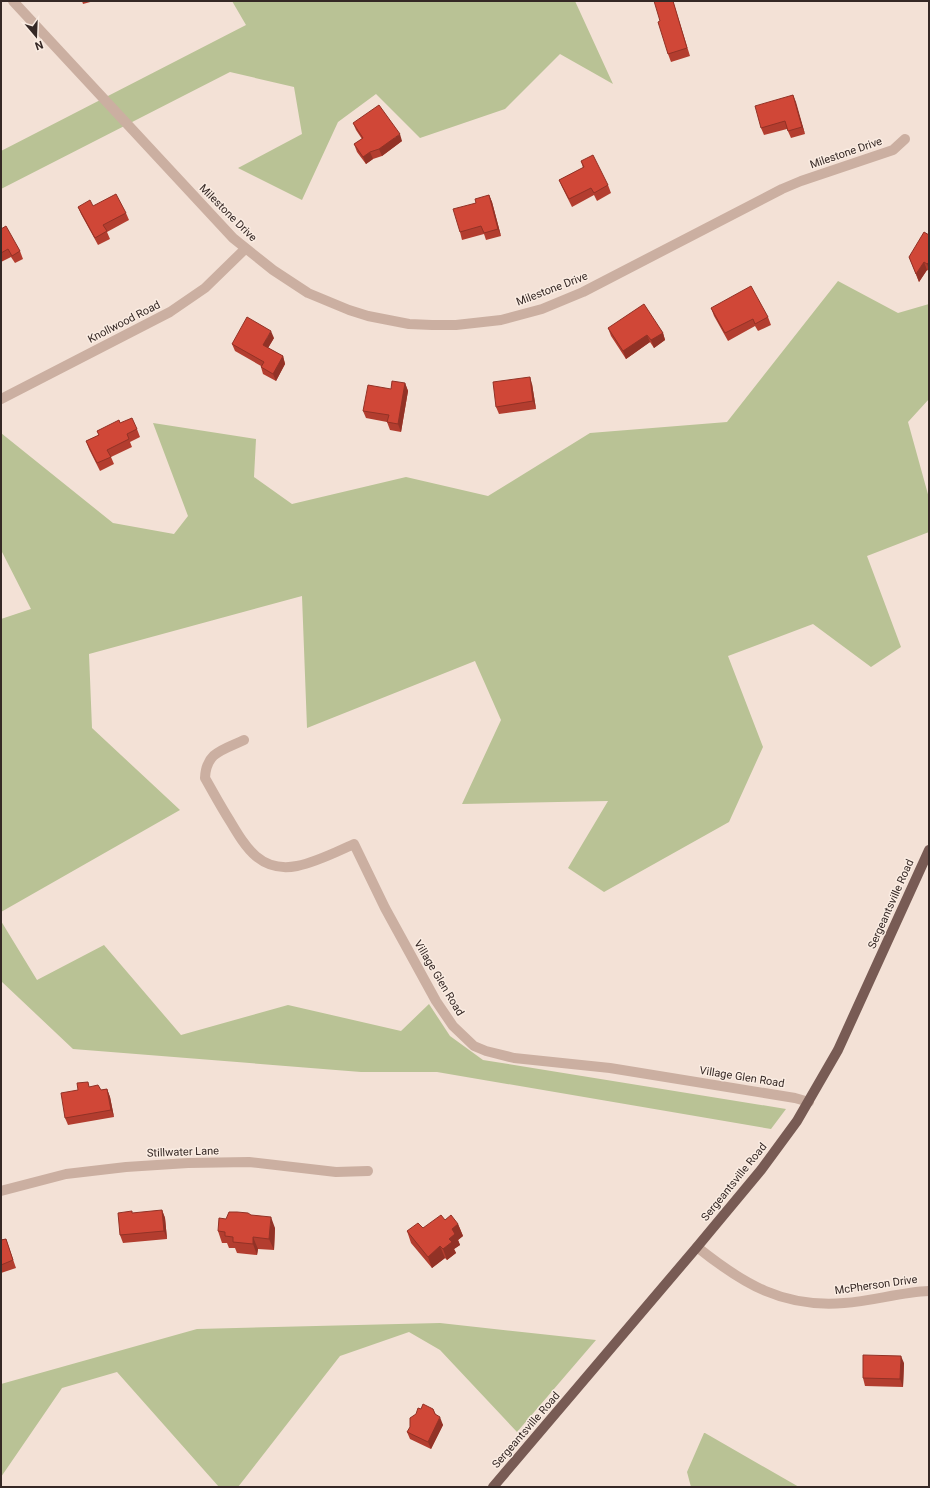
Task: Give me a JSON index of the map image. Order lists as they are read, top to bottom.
{
  "streets": {
    "main road": ["Sergeantsville Road"],
    "street": [
      "Milestone Drive",
      "Knollwood Road",
      "Village Glen Road",
      "Stillwater Lane",
      "McPherson Drive"
    ]
  },
  "crossings": [
    ["Milestone Drive", "Knollwood Road"],
    ["Sergeantsville Road", "Village Glen Road"],
    ["Sergeantsville Road", "McPherson Drive"]
  ],
  "north": "bottom"
}
